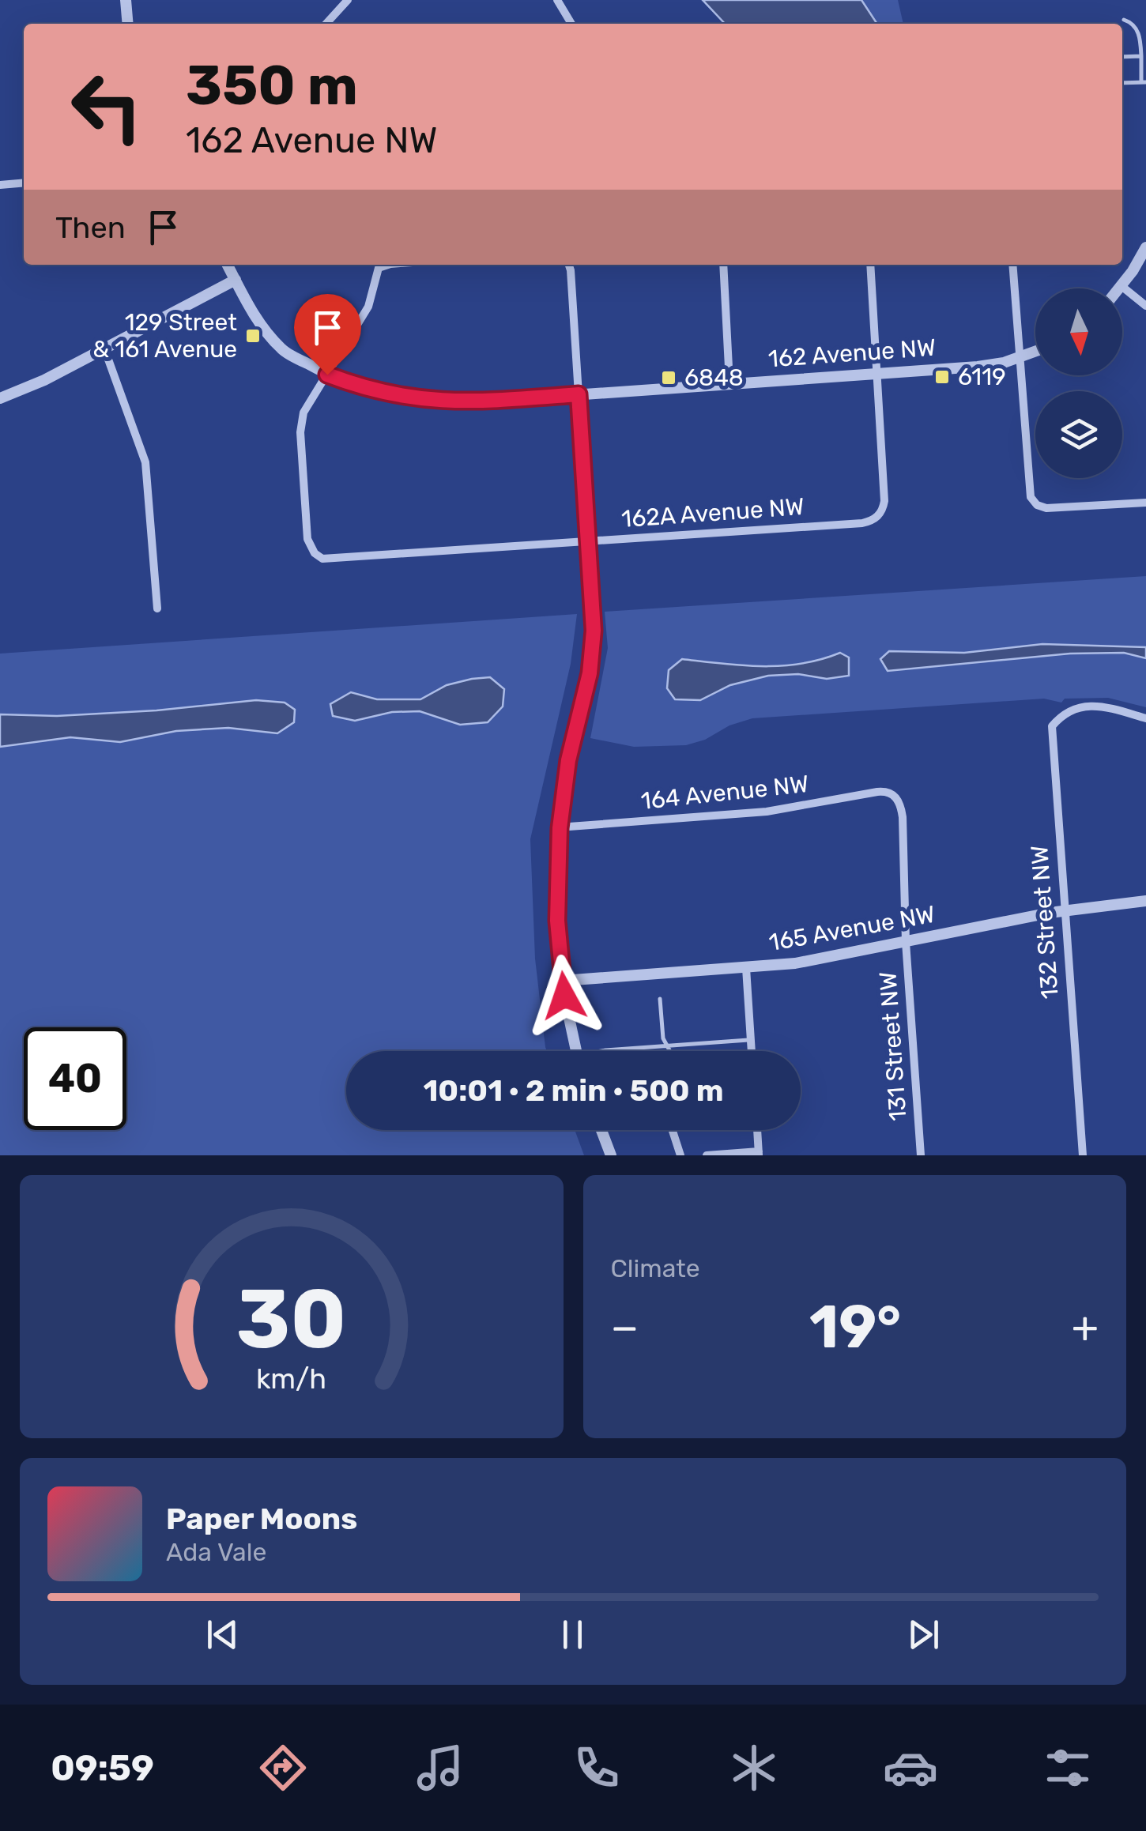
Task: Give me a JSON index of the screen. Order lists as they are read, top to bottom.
{
  "streets": {
    "street": [
      "162 Avenue NW",
      "162A Avenue NW",
      "164 Avenue NW",
      "132 Street NW",
      "165 Avenue NW",
      "131 Street NW"
    ]
  },
  "crossings": [
    ["162 Avenue NW", "162A Avenue NW"],
    ["164 Avenue NW", "131 Street NW"],
    ["132 Street NW", "165 Avenue NW"],
    ["165 Avenue NW", "131 Street NW"]
  ],
  "places": {
    "transit": ["129 Street & 161 Avenue", "6119", "6848"]
  },
  "north": "bottom",
  "page": {
    "turn": ["350 m", "162 Avenue NW"],
    "then": "Then",
    "limit": "40",
    "trip": "10:01 · 2 min · 500 m",
    "tile": "Climate",
    "heat": ["−", "19°", "+"],
    "song": ["Paper Moons", "Ada Vale"],
    "tabs": "09:59",
    "gauge": ["30", "km/h"]
  }
}
